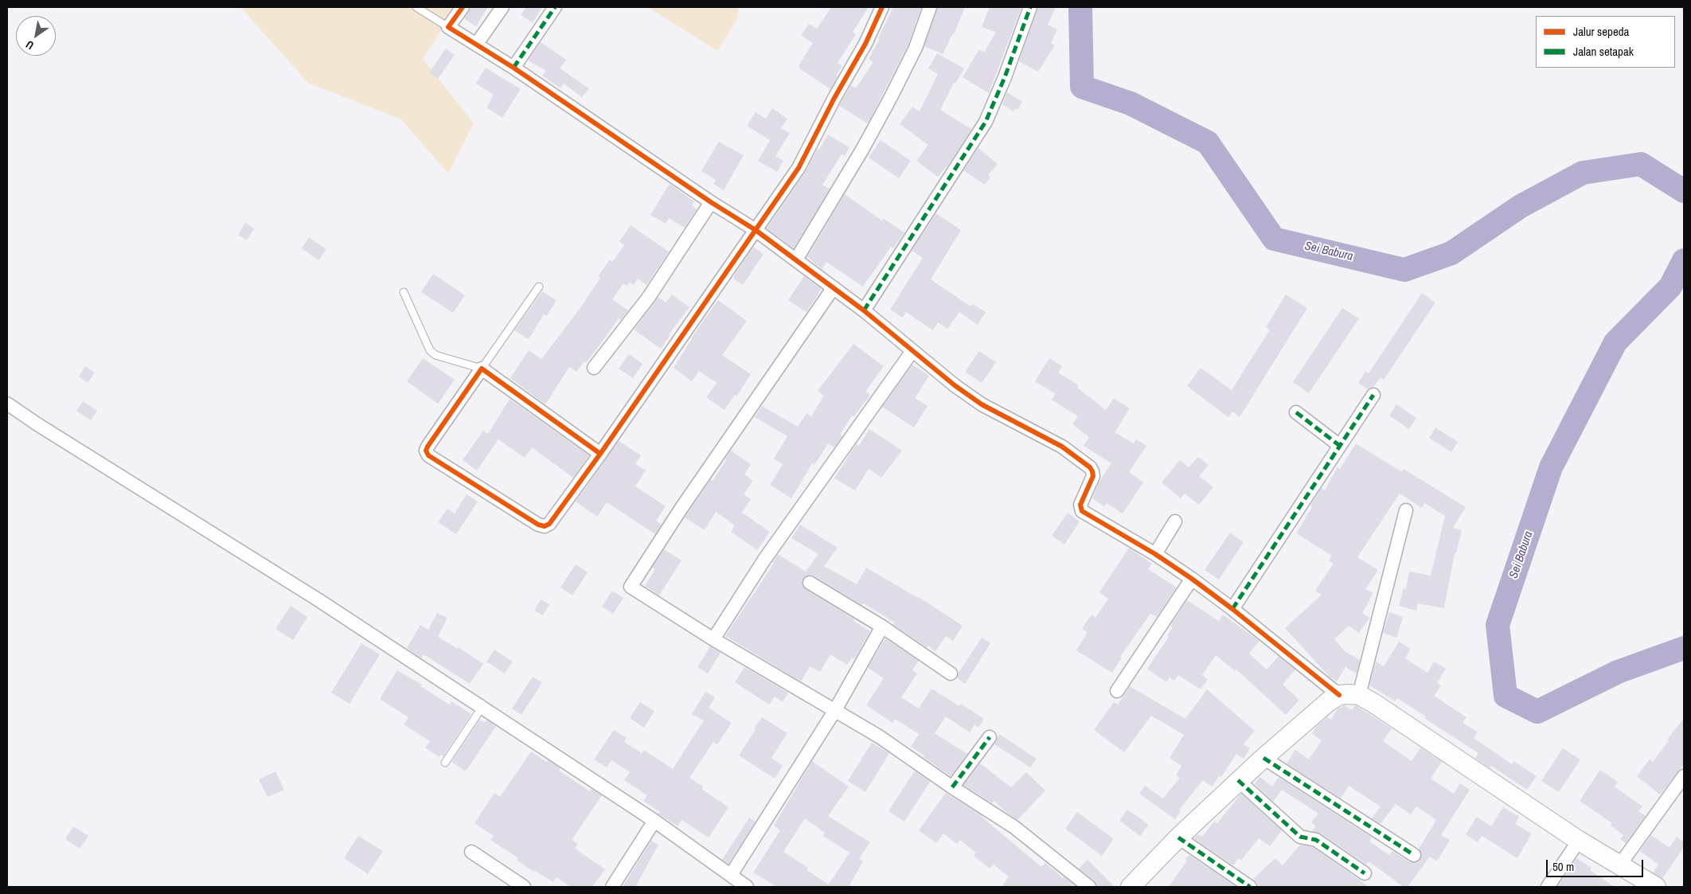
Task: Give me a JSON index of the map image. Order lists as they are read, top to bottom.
{
  "water": ["Sei Babura"],
  "legend": ["Jalur sepeda", "Jalan setapak"],
  "scale_bar": "50 m",
  "north": "bottom left"
}
